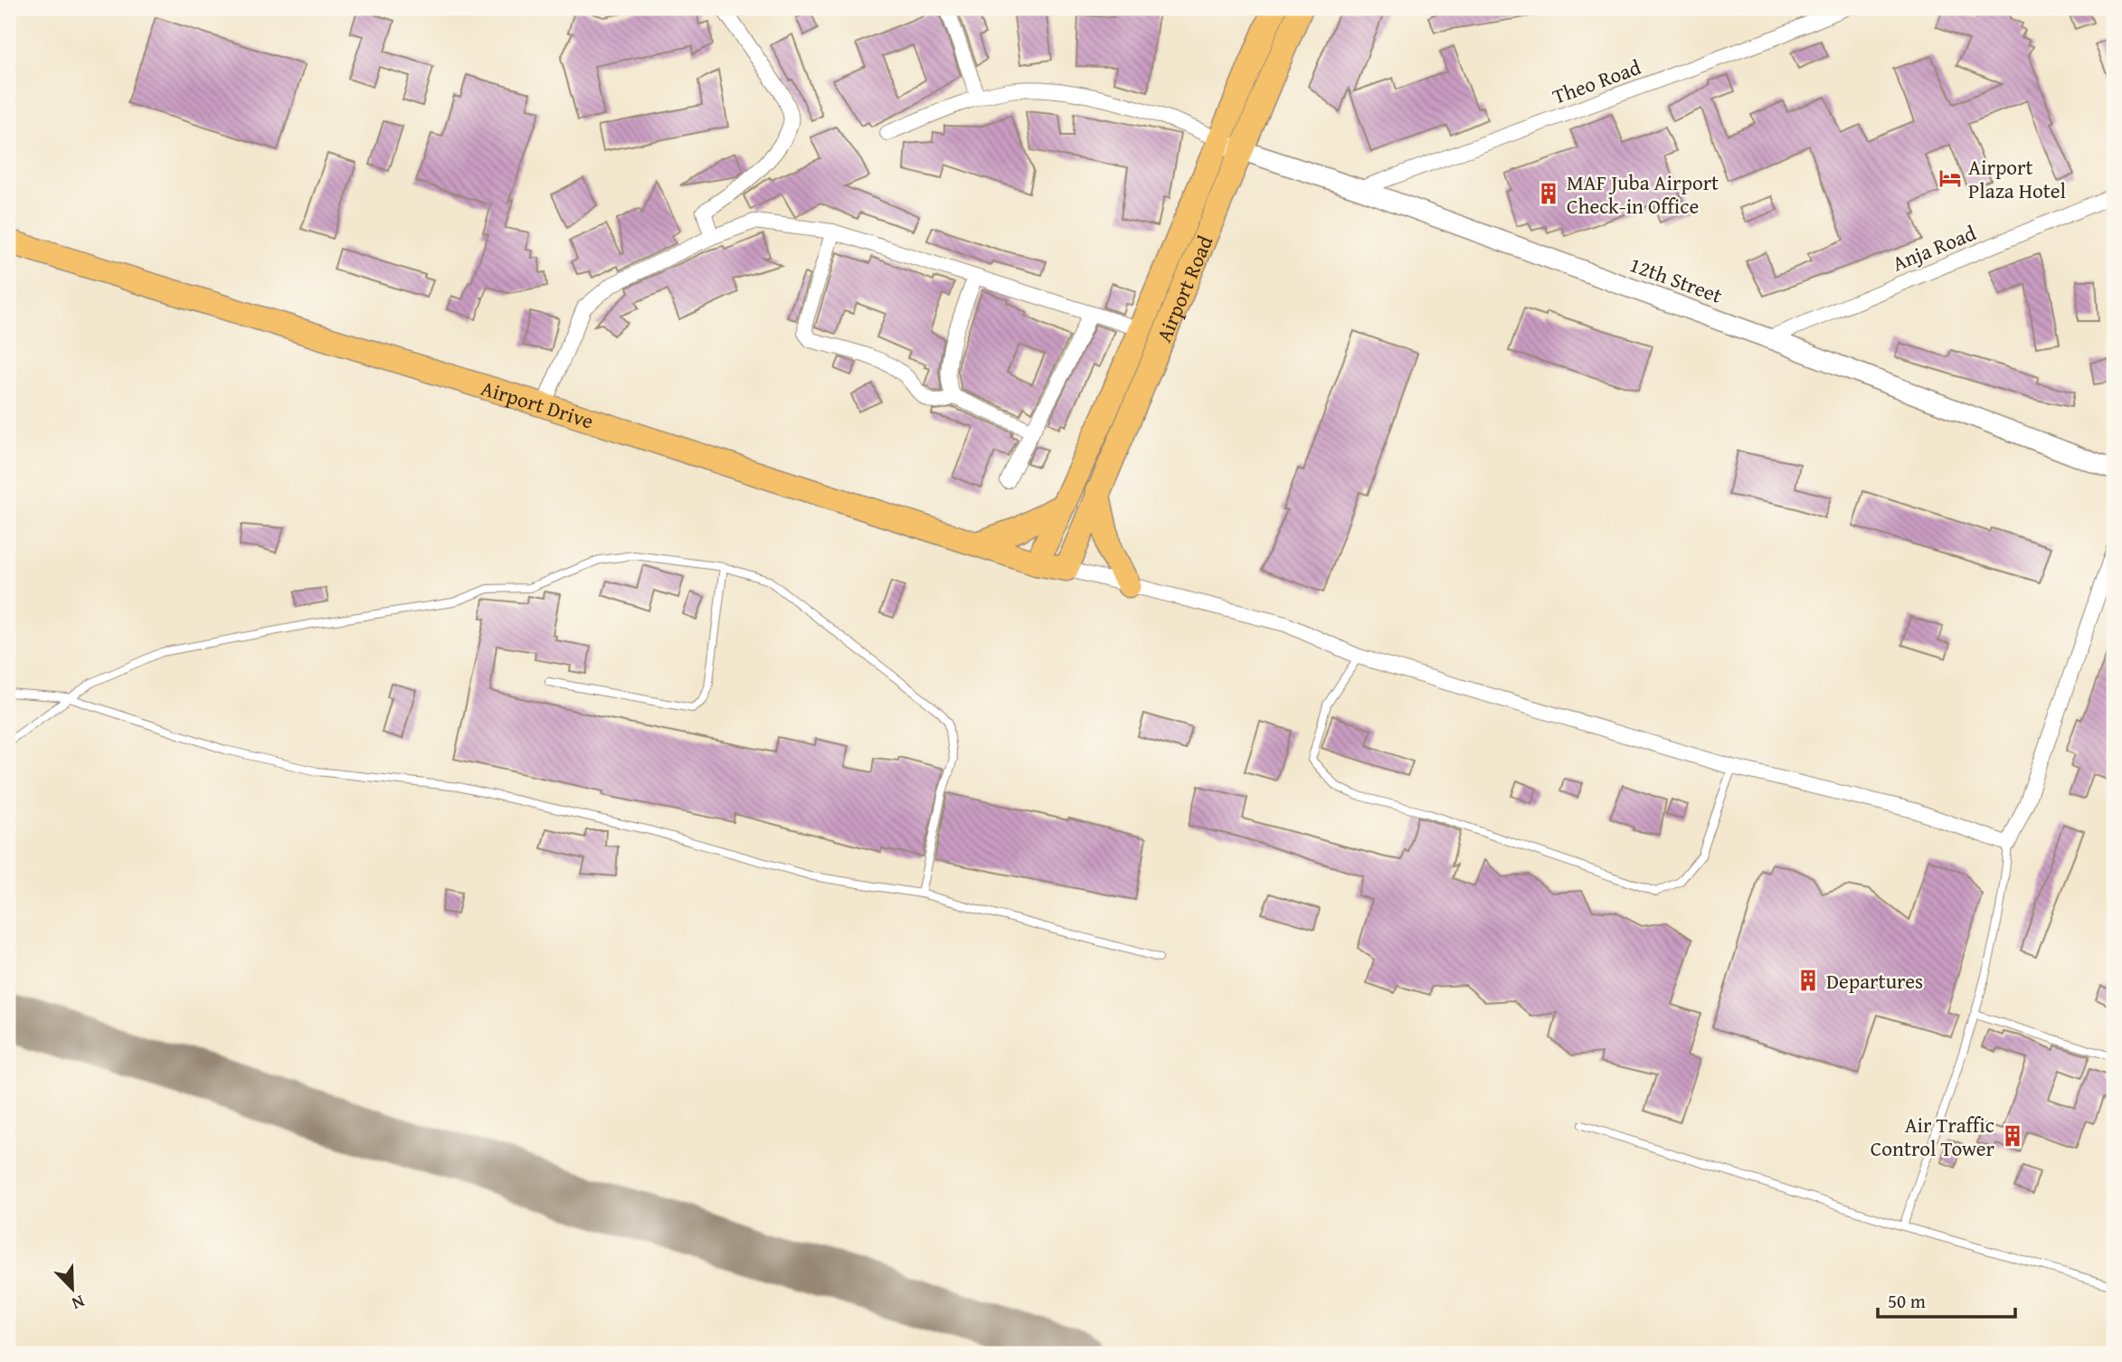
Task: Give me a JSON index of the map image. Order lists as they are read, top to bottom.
{
  "streets": {
    "main road": ["Airport Road", "Airport Drive"],
    "street": ["Theo Road", "Anja Road", "12th Street"]
  },
  "crossings": [
    ["Theo Road", "12th Street"],
    ["Anja Road", "12th Street"],
    ["12th Street", "Airport Road"],
    ["Airport Road", "Airport Drive"]
  ],
  "places": {
    "hotel": ["Airport Plaza Hotel"],
    "building": ["MAF Juba Airport Check-in Office", "Departures", "Air Traffic Control Tower"]
  },
  "scale_bar": "50 m",
  "north": "bottom right"
}
